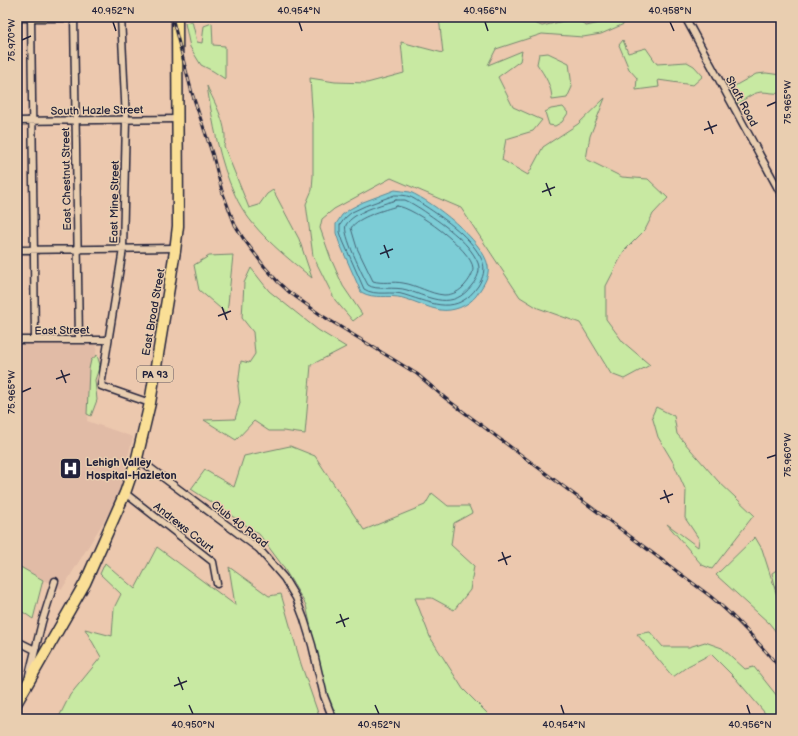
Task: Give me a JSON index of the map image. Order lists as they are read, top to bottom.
{
  "streets": {
    "highway": ["East Broad Street", "PA 93"],
    "street": [
      "Shaft Road",
      "South Hazle Street",
      "East Chestnut Street",
      "East Mine Street",
      "East Street",
      "Club 40 Road",
      "Andrews Court"
    ]
  },
  "crossings": [
    ["South Hazle Street", "East Chestnut Street"],
    ["South Hazle Street", "East Mine Street"],
    ["South Hazle Street", "East Broad Street"],
    ["East Chestnut Street", "East Street"],
    ["East Mine Street", "East Broad Street"],
    ["East Mine Street", "East Street"],
    ["East Broad Street", "Club 40 Road"],
    ["East Broad Street", "Andrews Court"]
  ],
  "places": {
    "hospital": ["Lehigh Valley Hospital-Hazleton"]
  },
  "coordinates": [
    "40.952°N",
    "40.954°N",
    "40.956°N",
    "40.958°N",
    "75.970°W",
    "75.965°W",
    "75.960°W",
    "40.950°N"
  ]
}
